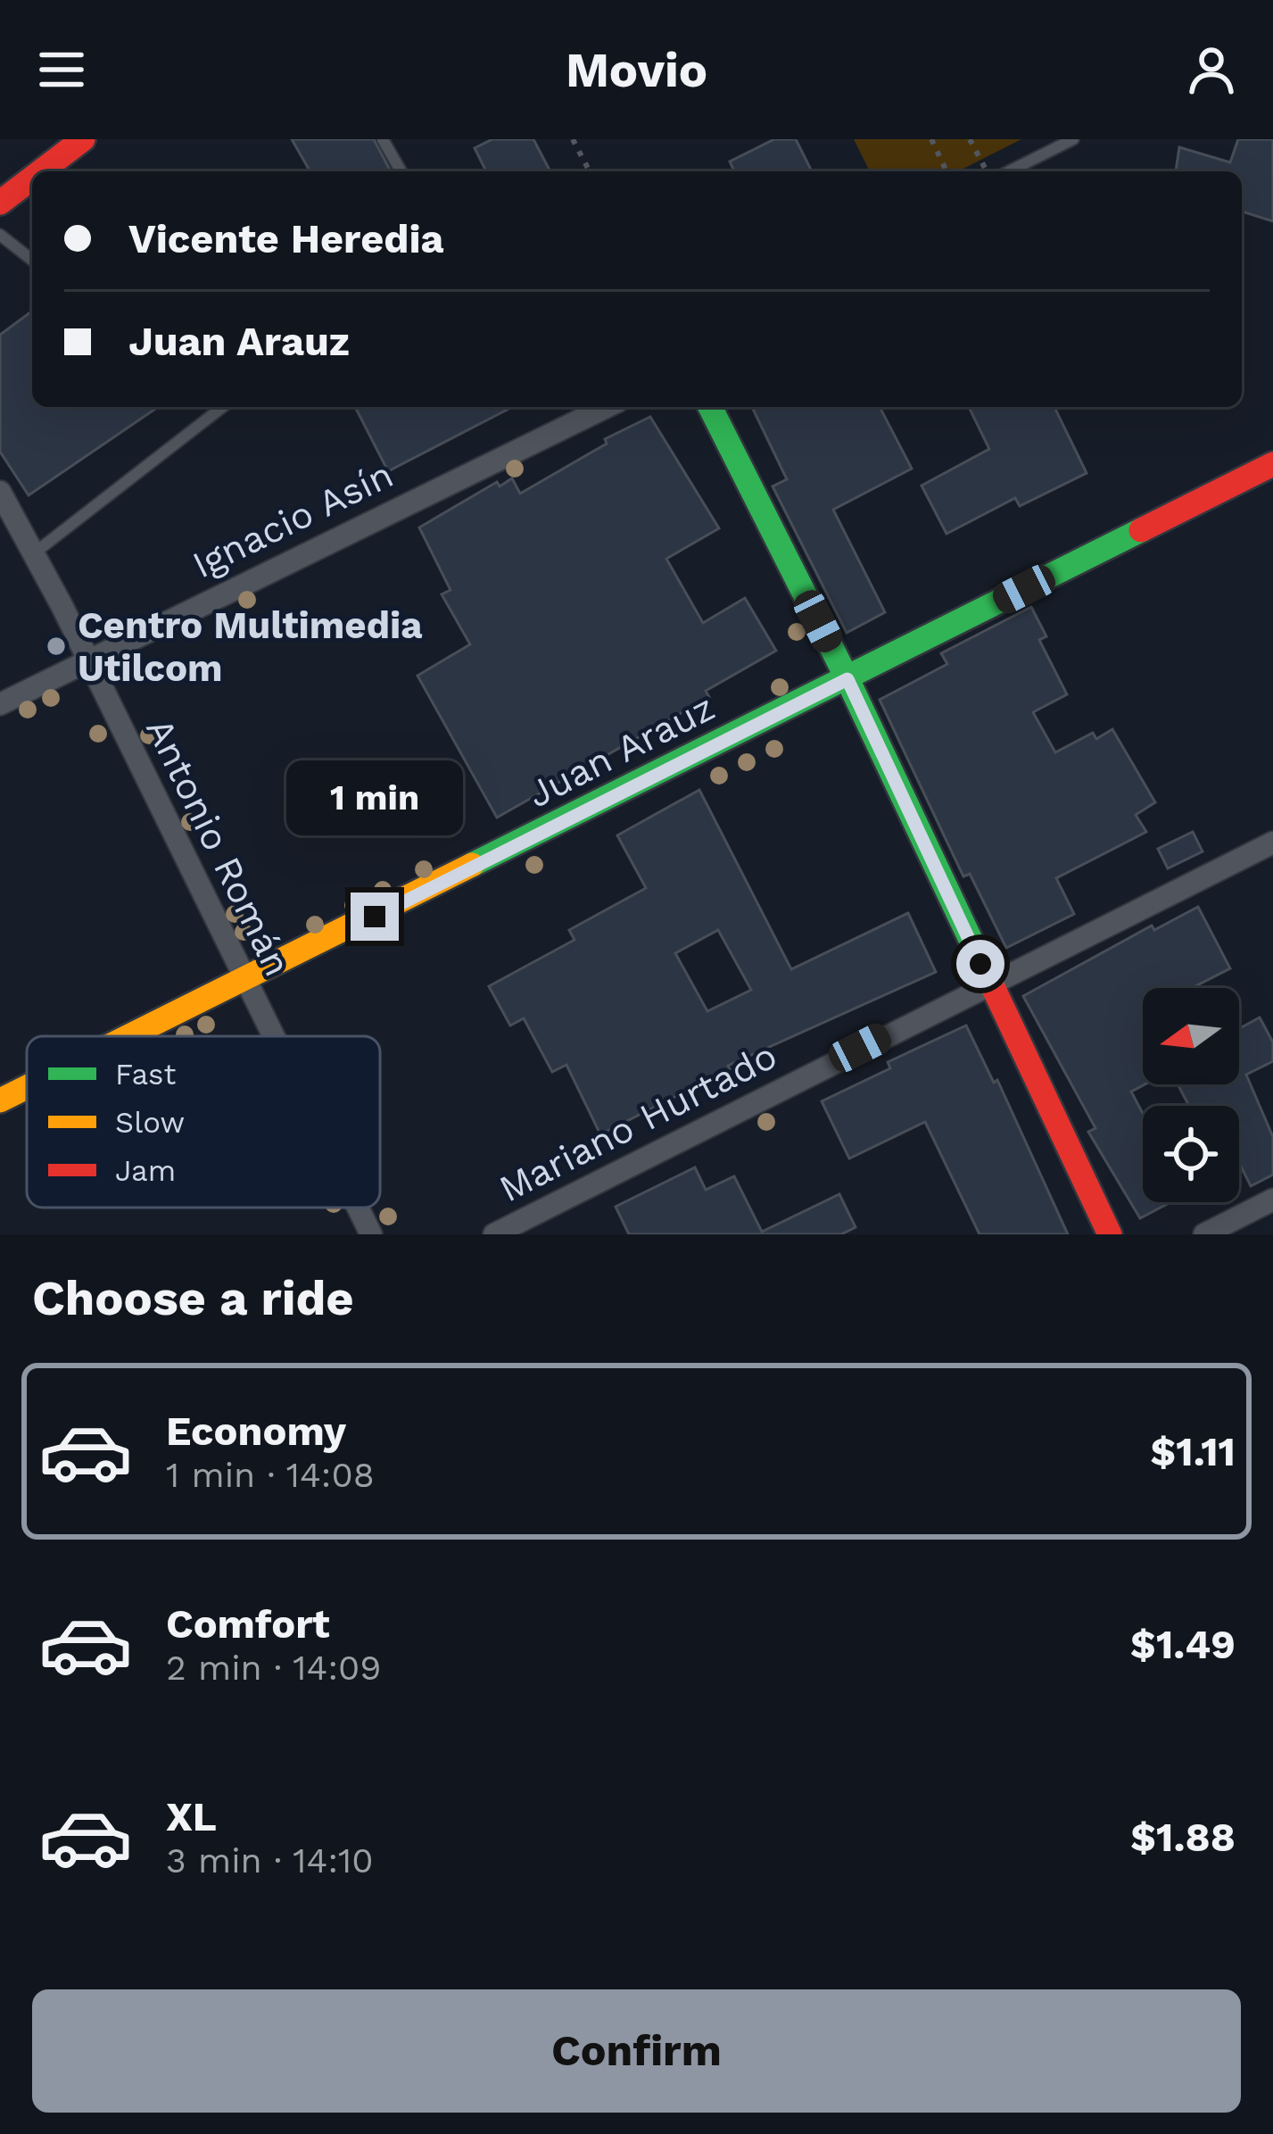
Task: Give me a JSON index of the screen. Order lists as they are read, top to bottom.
{
  "streets": {
    "street": [
      "Ignacio Asín",
      "Juan Arauz",
      "Antonio Román",
      "Mariano Hurtado"
    ]
  },
  "crossings": [
    ["Ignacio Asín", "Antonio Román"],
    ["Juan Arauz", "Antonio Román"]
  ],
  "places": ["Centro Multimedia Utilcom"],
  "legend": ["Fast", "Slow", "Jam"],
  "north": "left",
  "page": {
    "header": "Movio",
    "banner": ["Vicente Heredia", "Juan Arauz"],
    "bubble": "1 min",
    "heading": "Choose a ride",
    "list": [
      {
        "name": "Economy",
        "note": "1 min · 14:08",
        "value": "$1.11"
      },
      {
        "name": "Comfort",
        "note": "2 min · 14:09",
        "value": "$1.49"
      },
      {
        "name": "XL",
        "note": "3 min · 14:10",
        "value": "$1.88"
      }
    ],
    "buttons": "Confirm"
  }
}
